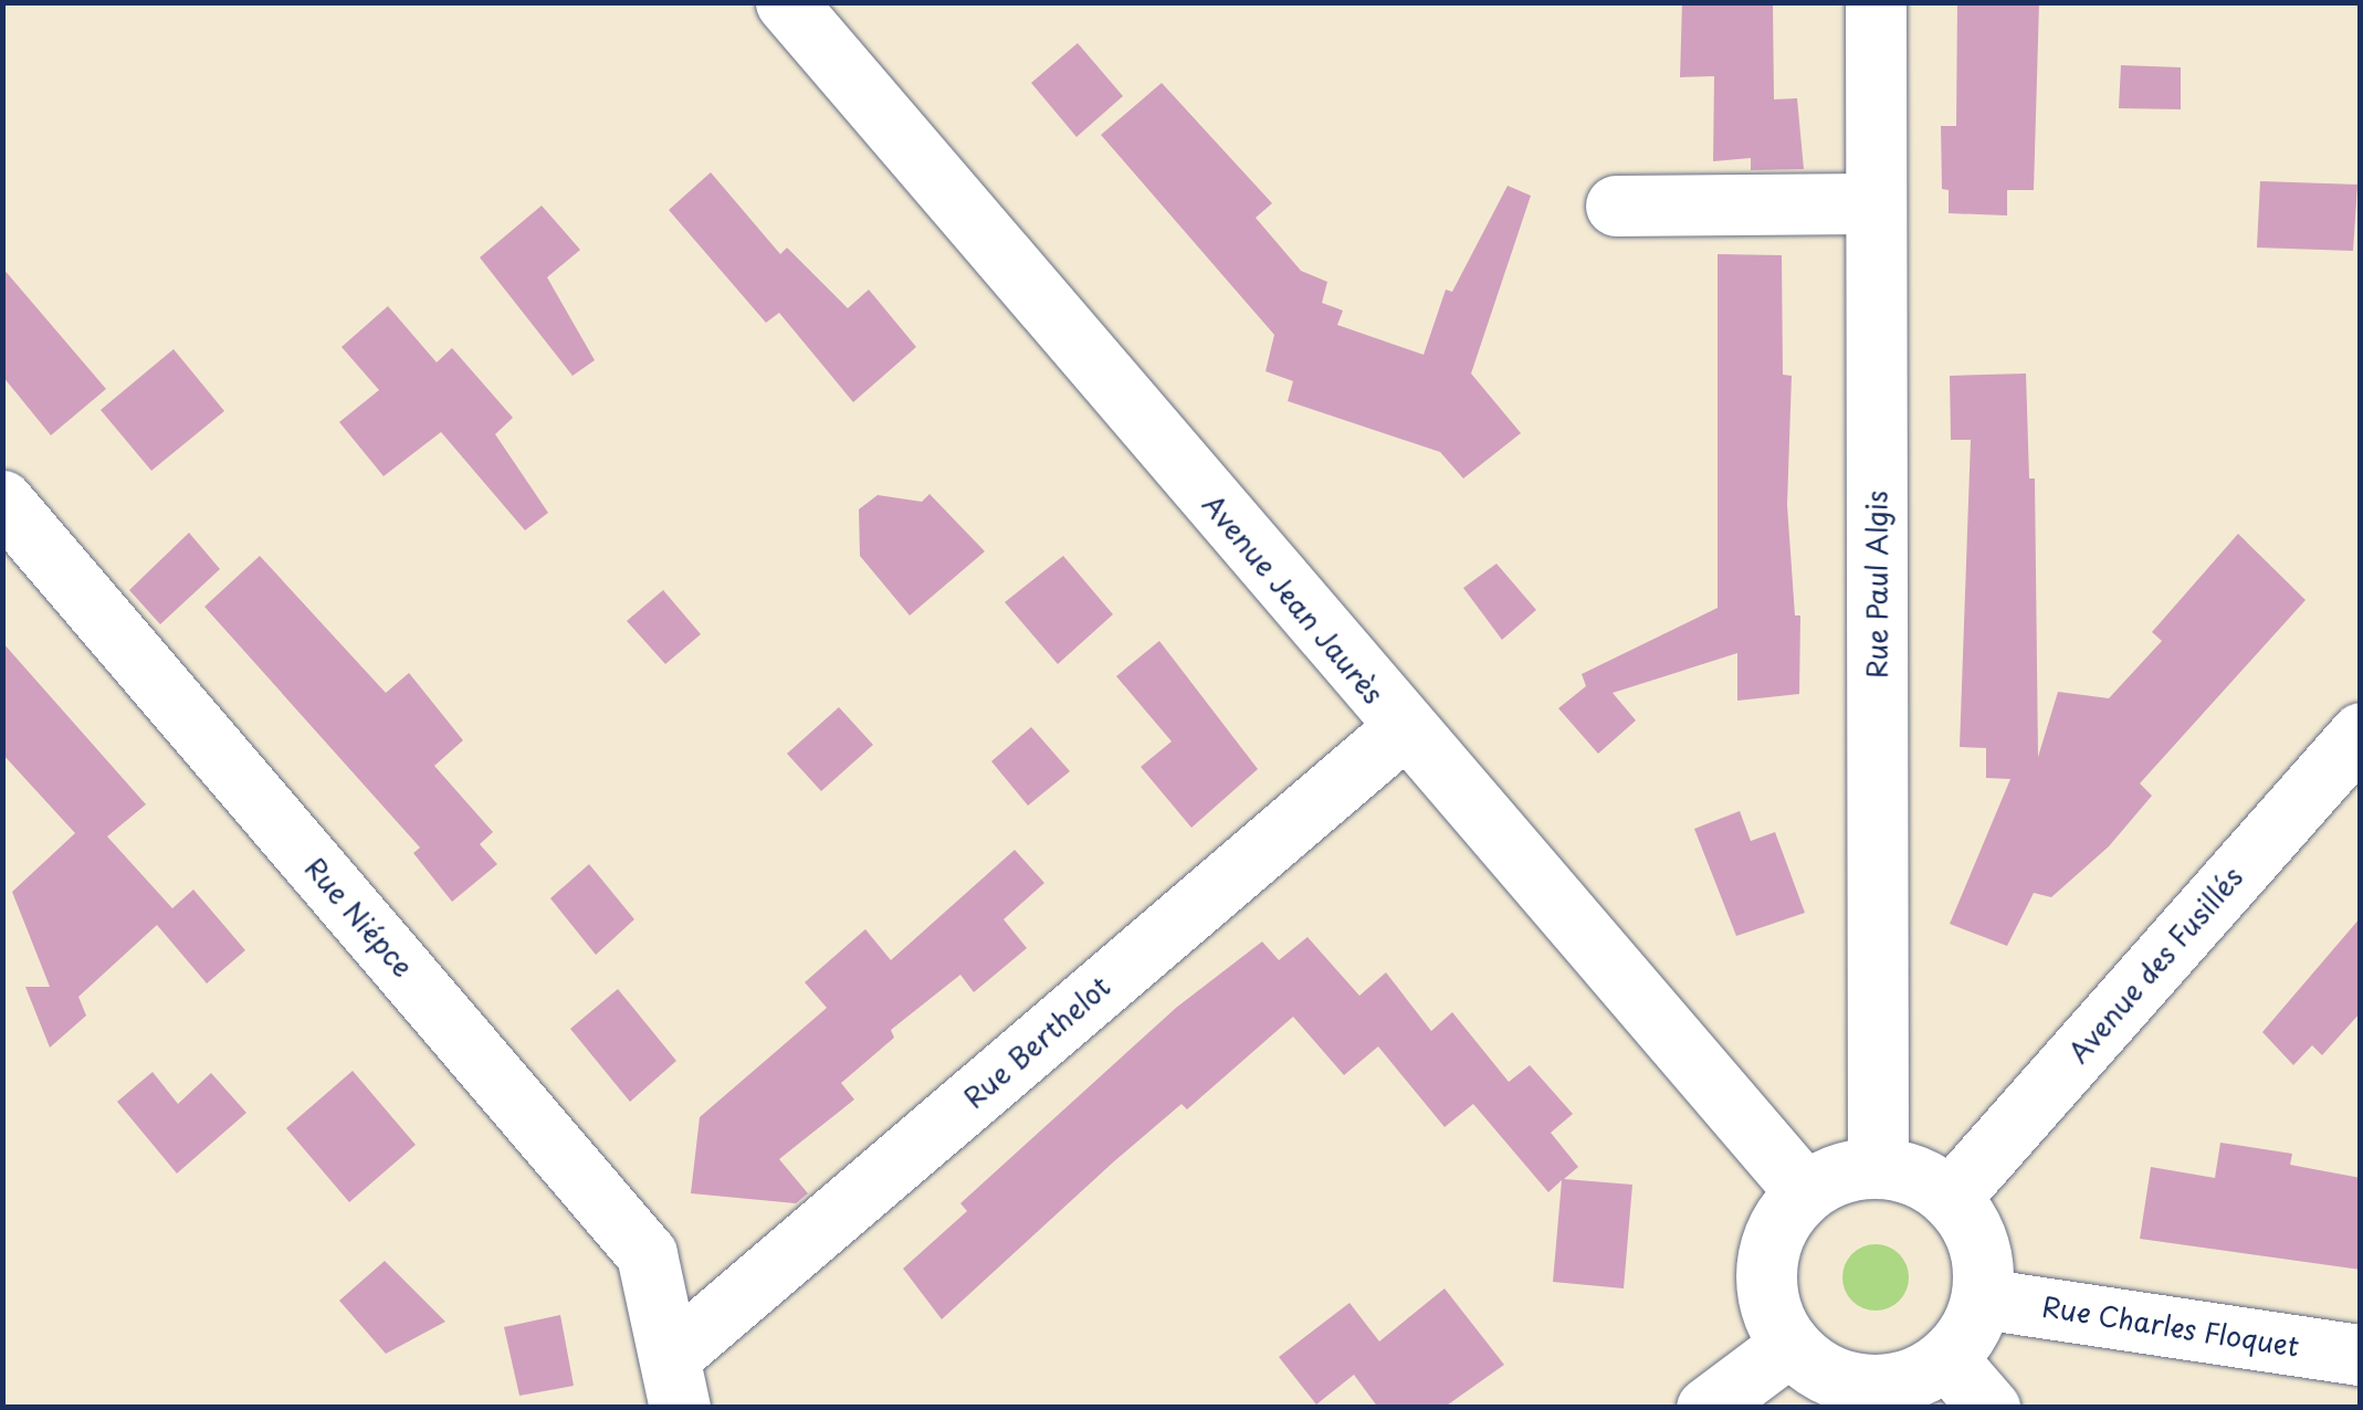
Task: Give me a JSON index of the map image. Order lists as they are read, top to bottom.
{
  "streets": {
    "street": [
      "Rue Paul Algis",
      "Avenue Jean Jaurès",
      "Rue Niépce",
      "Avenue des Fusillés",
      "Rue Berthelot",
      "Rue Charles Floquet"
    ]
  },
  "crossings": [
    ["Rue Paul Algis", "Avenue Jean Jaurès"],
    ["Rue Paul Algis", "Avenue des Fusillés"],
    ["Rue Paul Algis", "Rue Charles Floquet"],
    ["Avenue Jean Jaurès", "Avenue des Fusillés"],
    ["Avenue Jean Jaurès", "Rue Berthelot"],
    ["Avenue Jean Jaurès", "Rue Charles Floquet"],
    ["Rue Niépce", "Rue Berthelot"],
    ["Avenue des Fusillés", "Rue Charles Floquet"]
  ]
}
